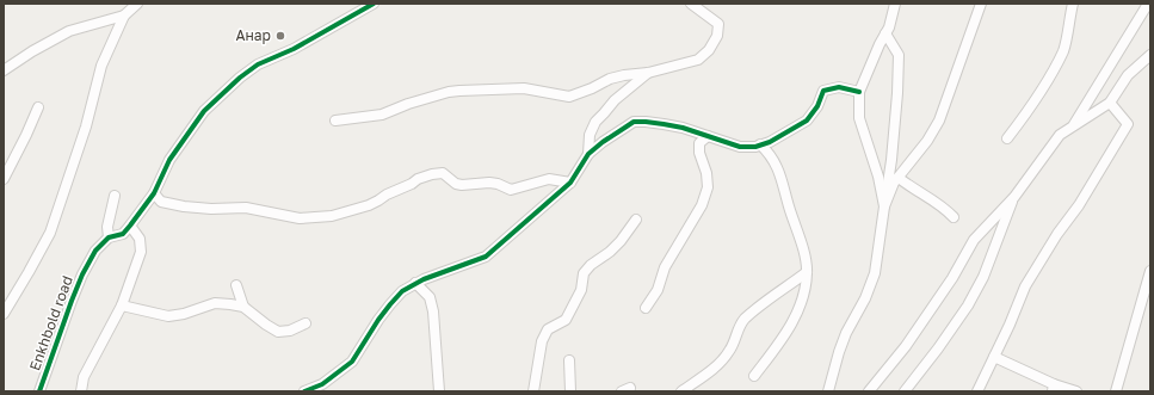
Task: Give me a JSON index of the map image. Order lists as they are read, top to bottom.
{
  "streets": {
    "street": ["Enkhbold road"]
  },
  "places": ["Анар"]
}
